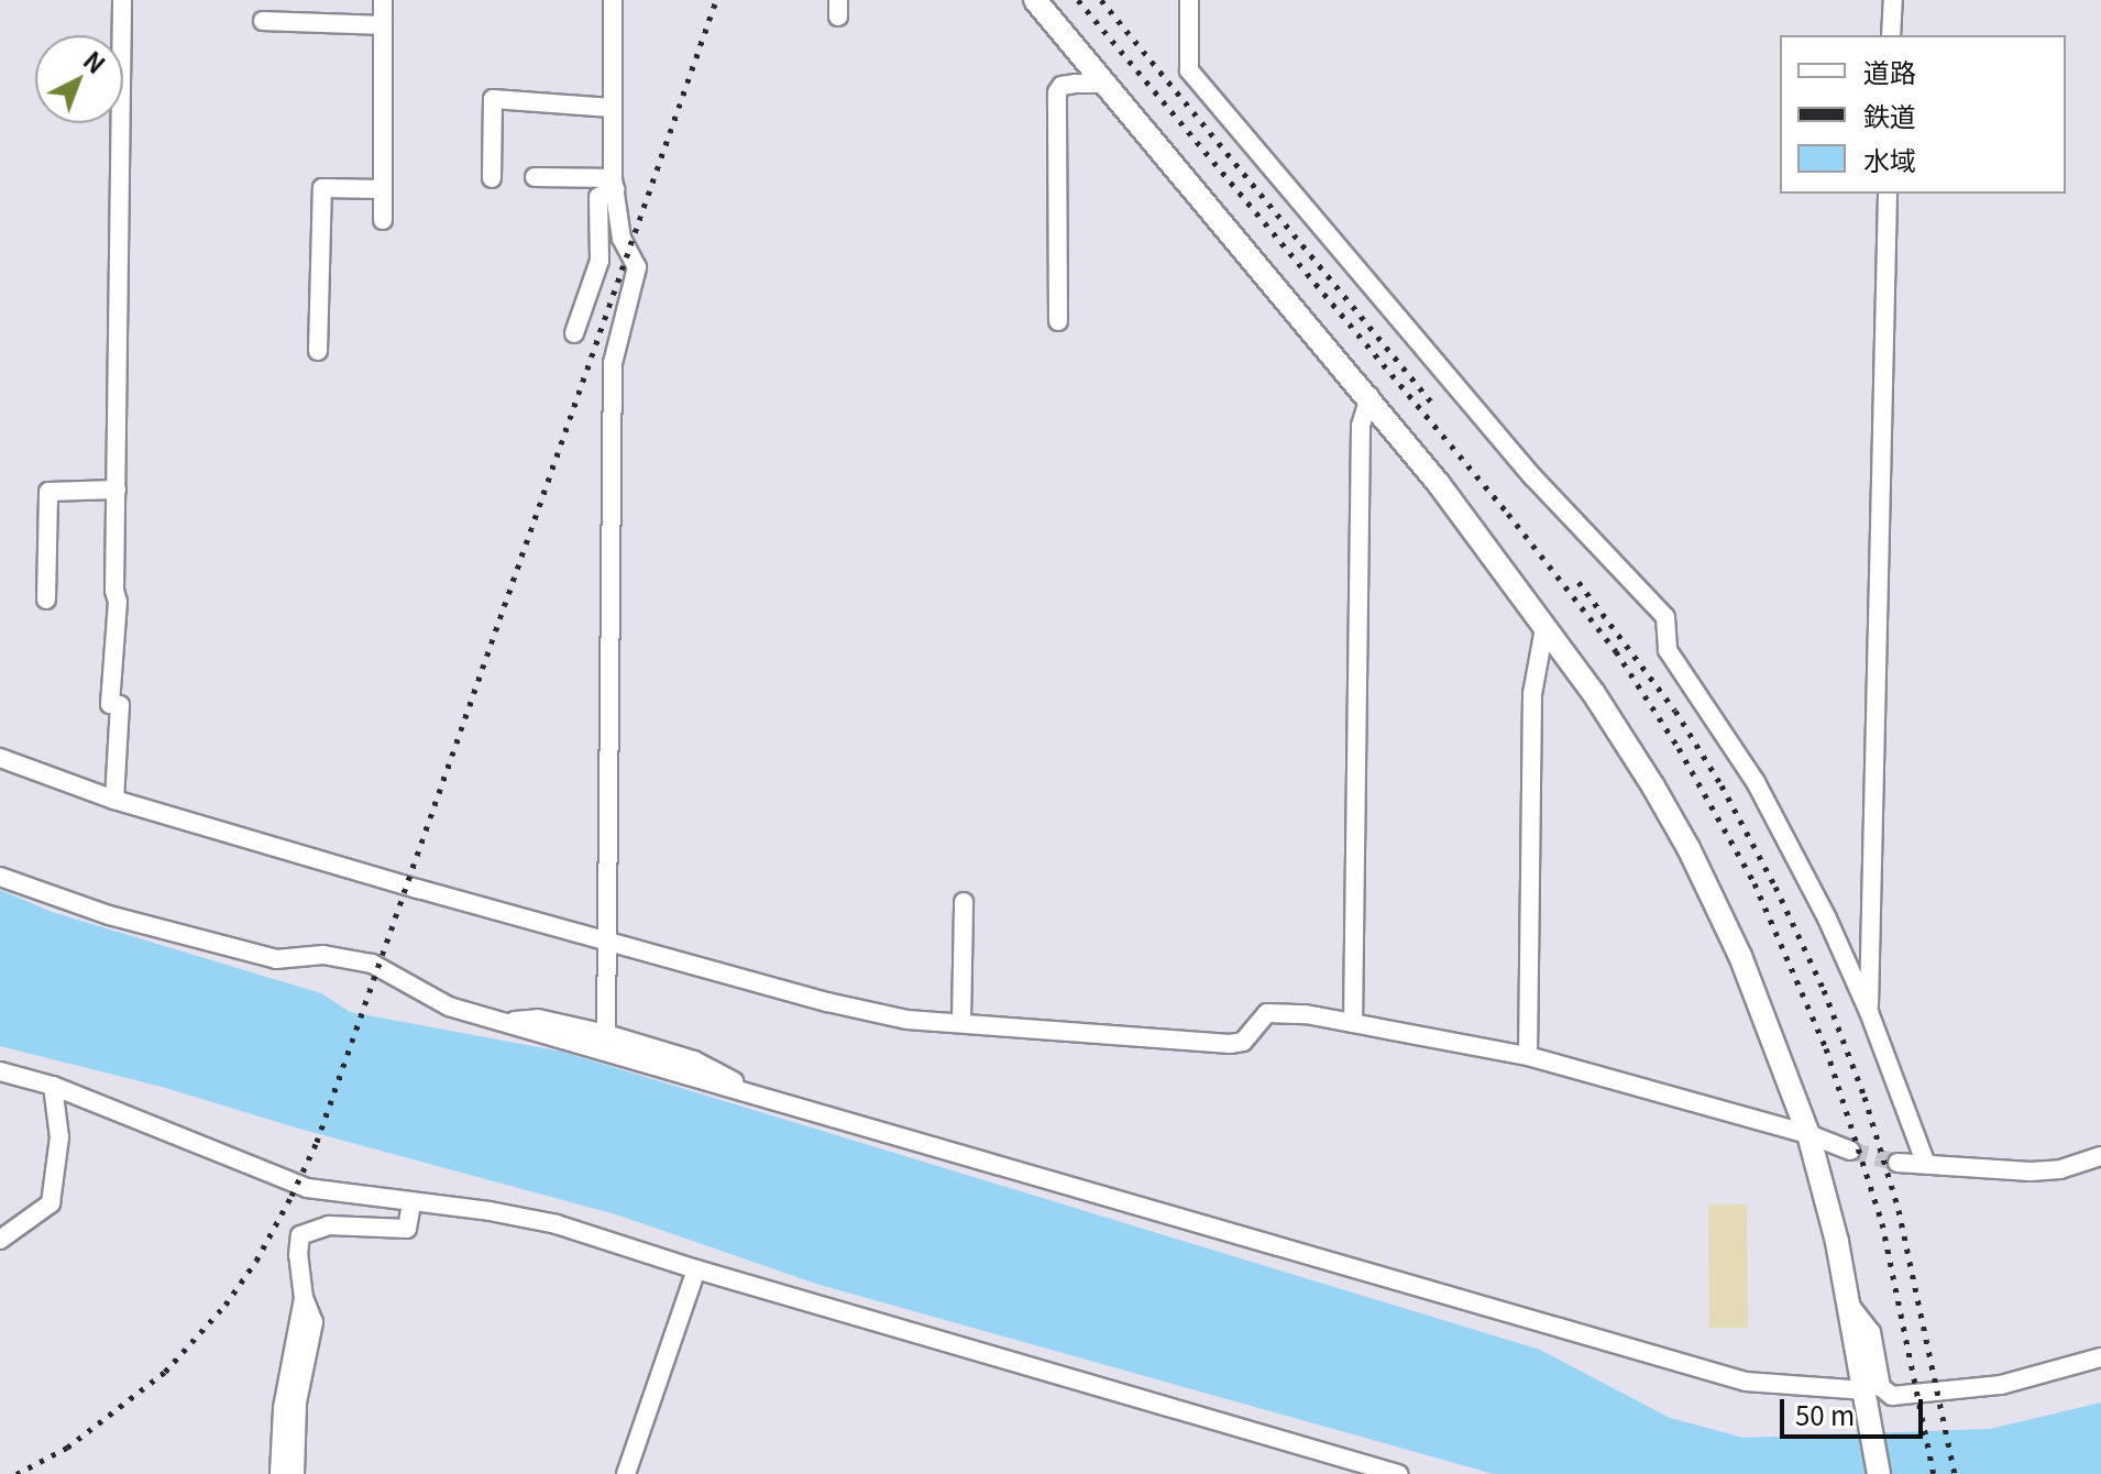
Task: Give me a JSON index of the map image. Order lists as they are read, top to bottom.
{
  "legend": ["道路", "鉄道", "水域"],
  "scale_bar": "50 m",
  "north": "top right"
}
